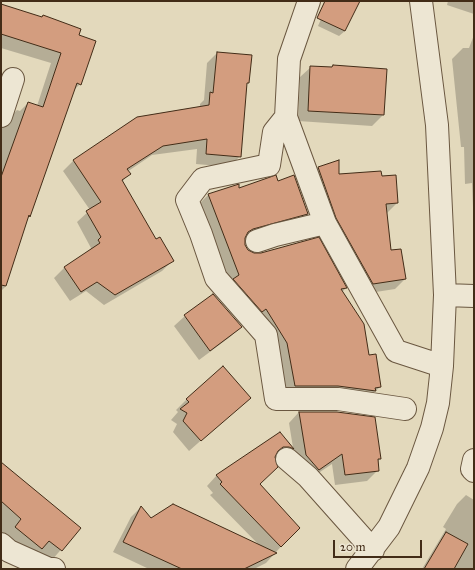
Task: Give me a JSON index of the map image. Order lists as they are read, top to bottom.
{
  "scale_bar": "20 m"
}
